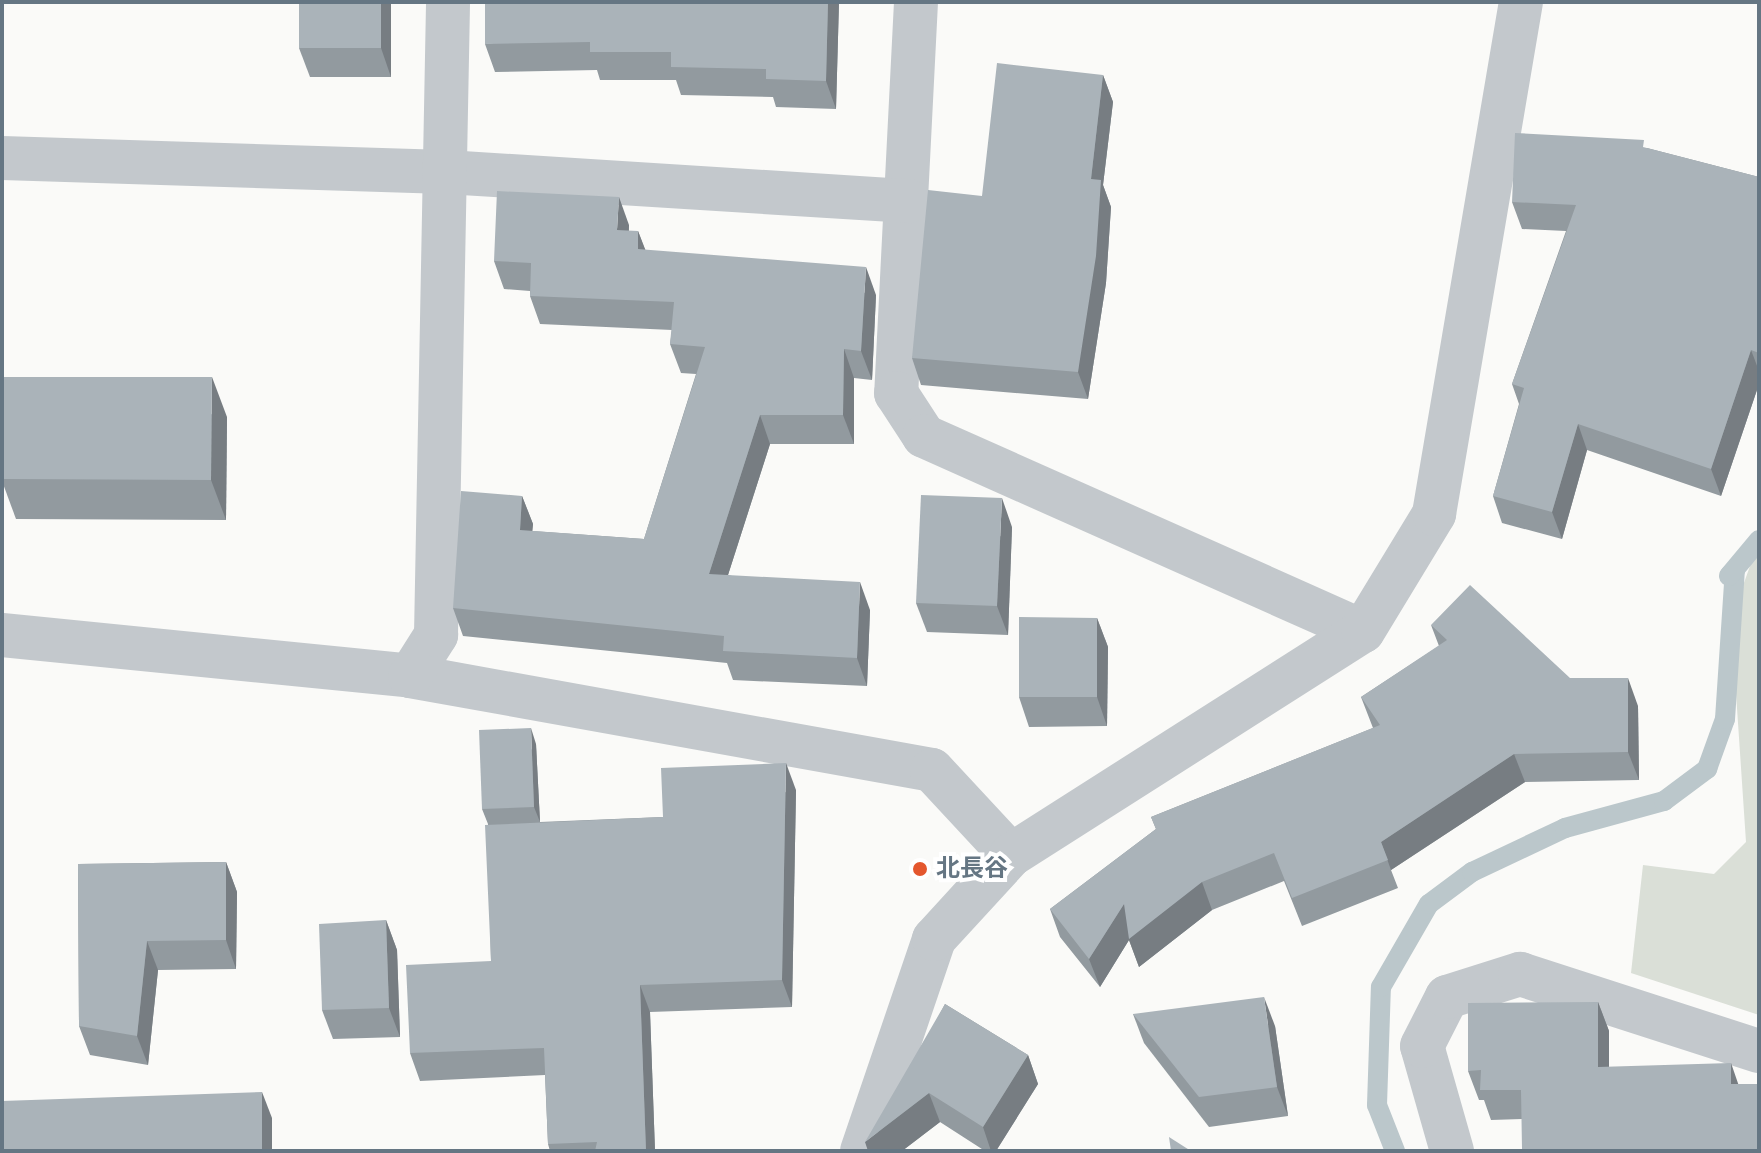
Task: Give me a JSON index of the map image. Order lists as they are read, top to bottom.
{
  "places": ["北長谷"]
}
